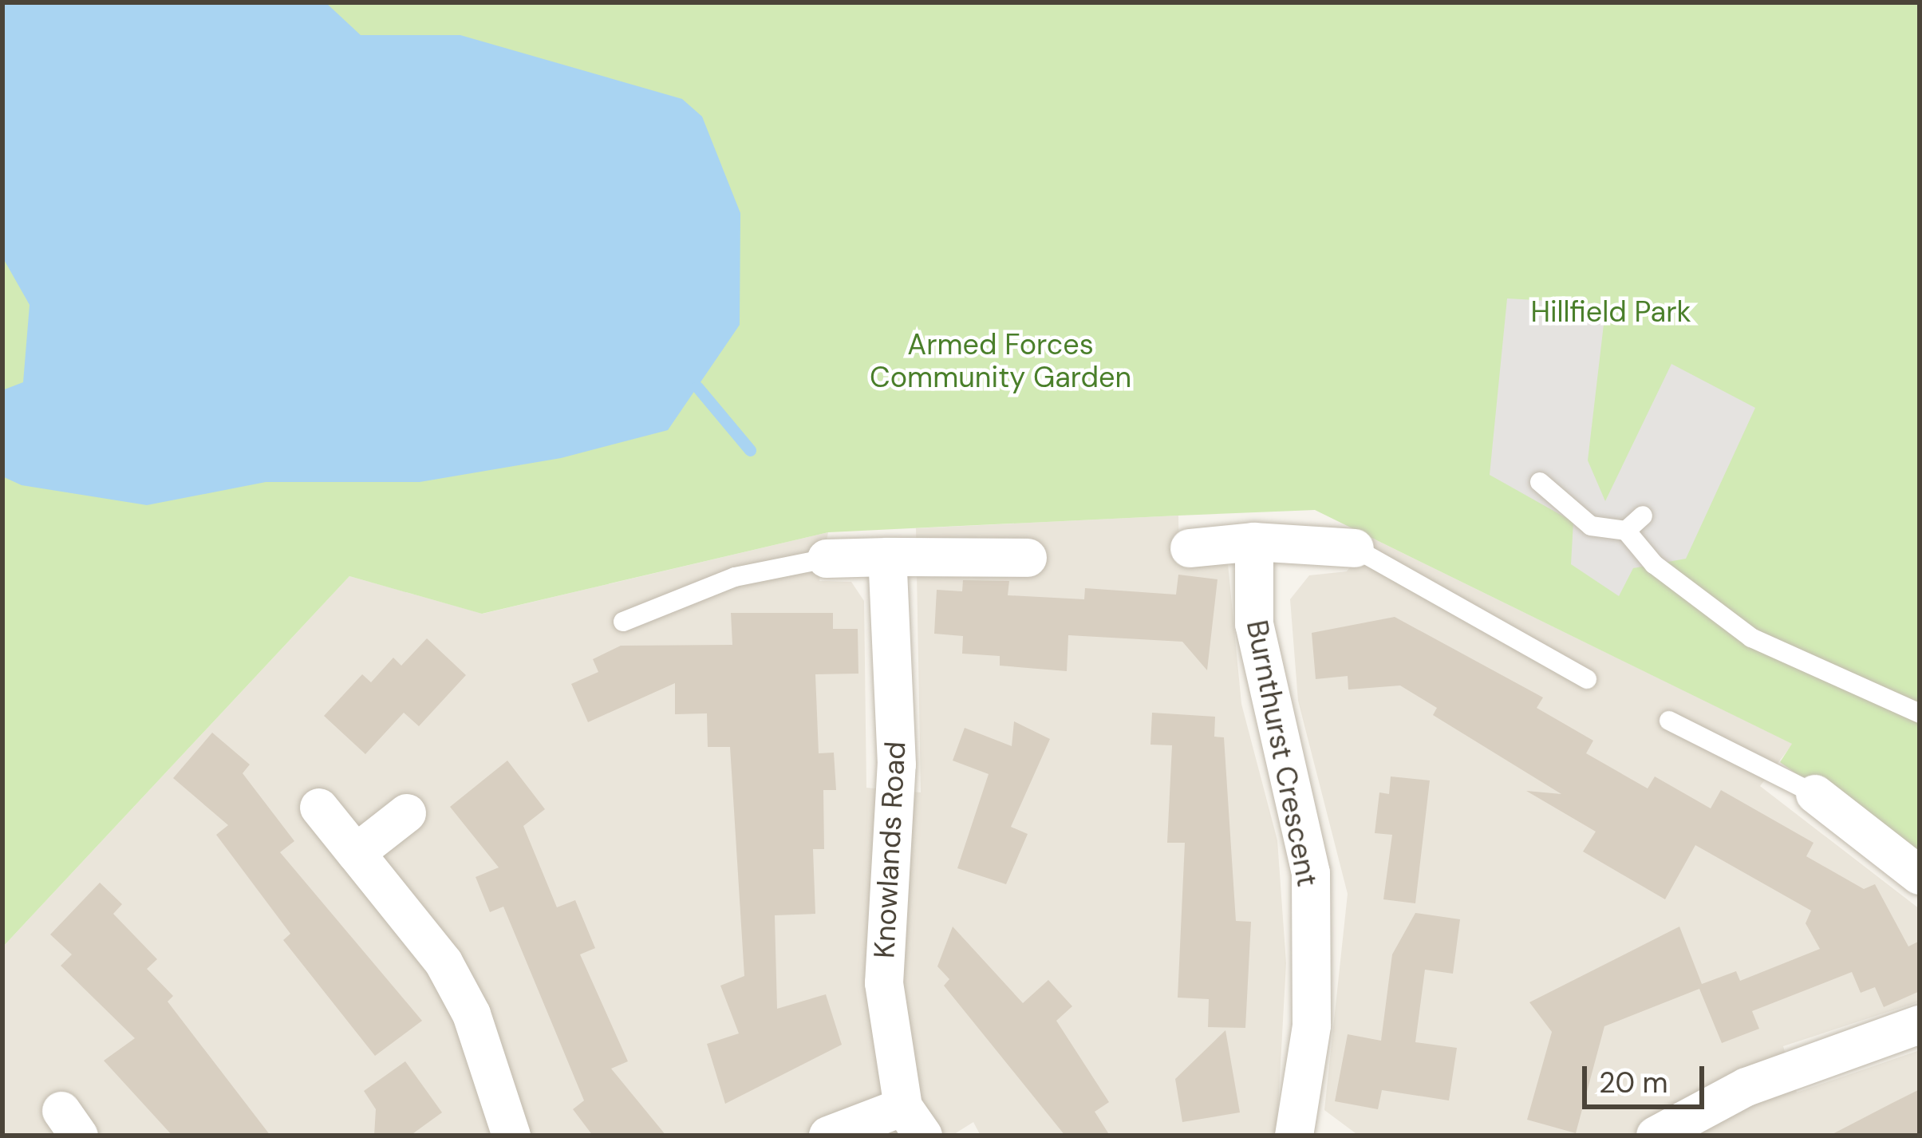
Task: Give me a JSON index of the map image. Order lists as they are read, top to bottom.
{
  "streets": {
    "street": ["Burnthurst Crescent", "Knowlands Road"]
  },
  "parks": ["Hillfield Park", "Armed Forces Community Garden"],
  "scale_bar": "20 m"
}
